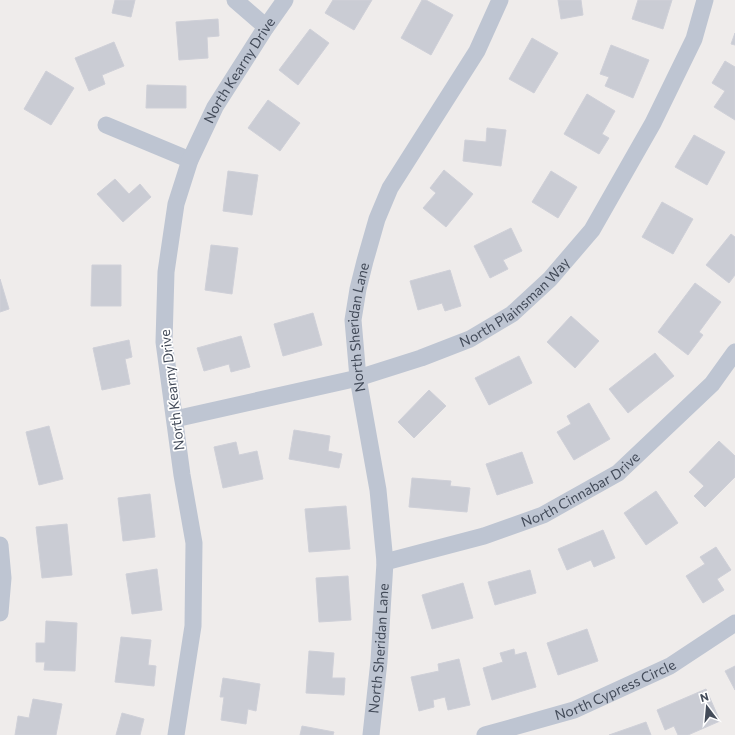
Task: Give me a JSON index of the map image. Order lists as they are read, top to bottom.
{
  "streets": {
    "street": [
      "North Kearny Drive",
      "North Plainsman Way",
      "North Sheridan Lane",
      "North Cinnabar Drive",
      "North Cypress Circle"
    ]
  },
  "crossings": [
    ["North Kearny Drive", "North Plainsman Way"],
    ["North Plainsman Way", "North Sheridan Lane"],
    ["North Sheridan Lane", "North Cinnabar Drive"]
  ],
  "north": "top"
}
